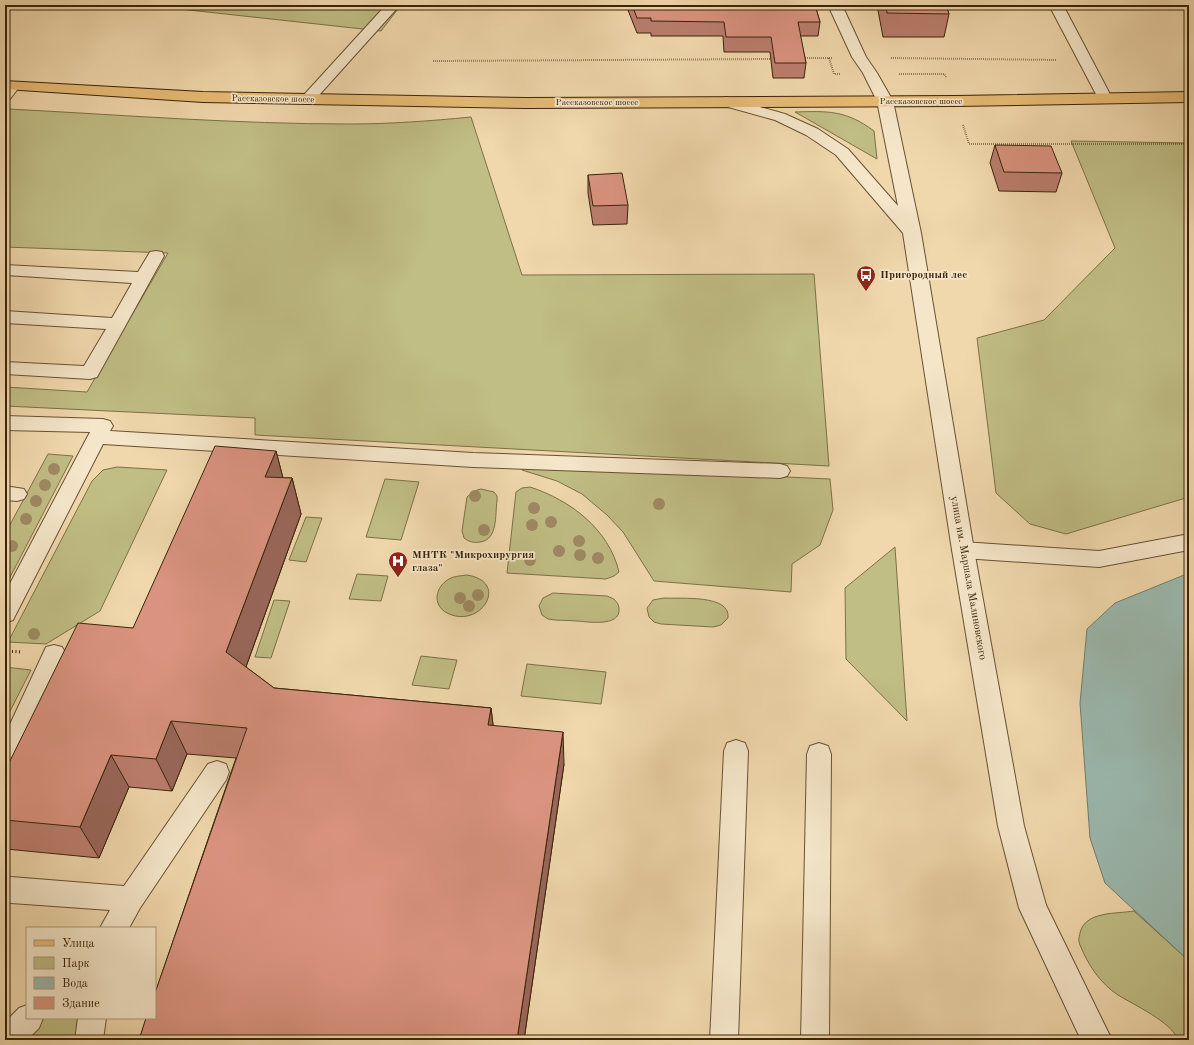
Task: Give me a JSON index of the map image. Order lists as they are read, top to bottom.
{
  "streets": {
    "main road": ["Рассказовское шоссе"],
    "street": ["улица им. Маршала Малиновского"]
  },
  "crossings": [
    ["Рассказовское шоссе", "улица им. Маршала Малиновского"]
  ],
  "places": {
    "bus stop": ["Пригородный лес"],
    "hospital": ["МНТК \"Микрохирургия глаза\""]
  },
  "legend": [
    "Улица",
    "Парк",
    "Вода",
    "Здание"
  ]
}
